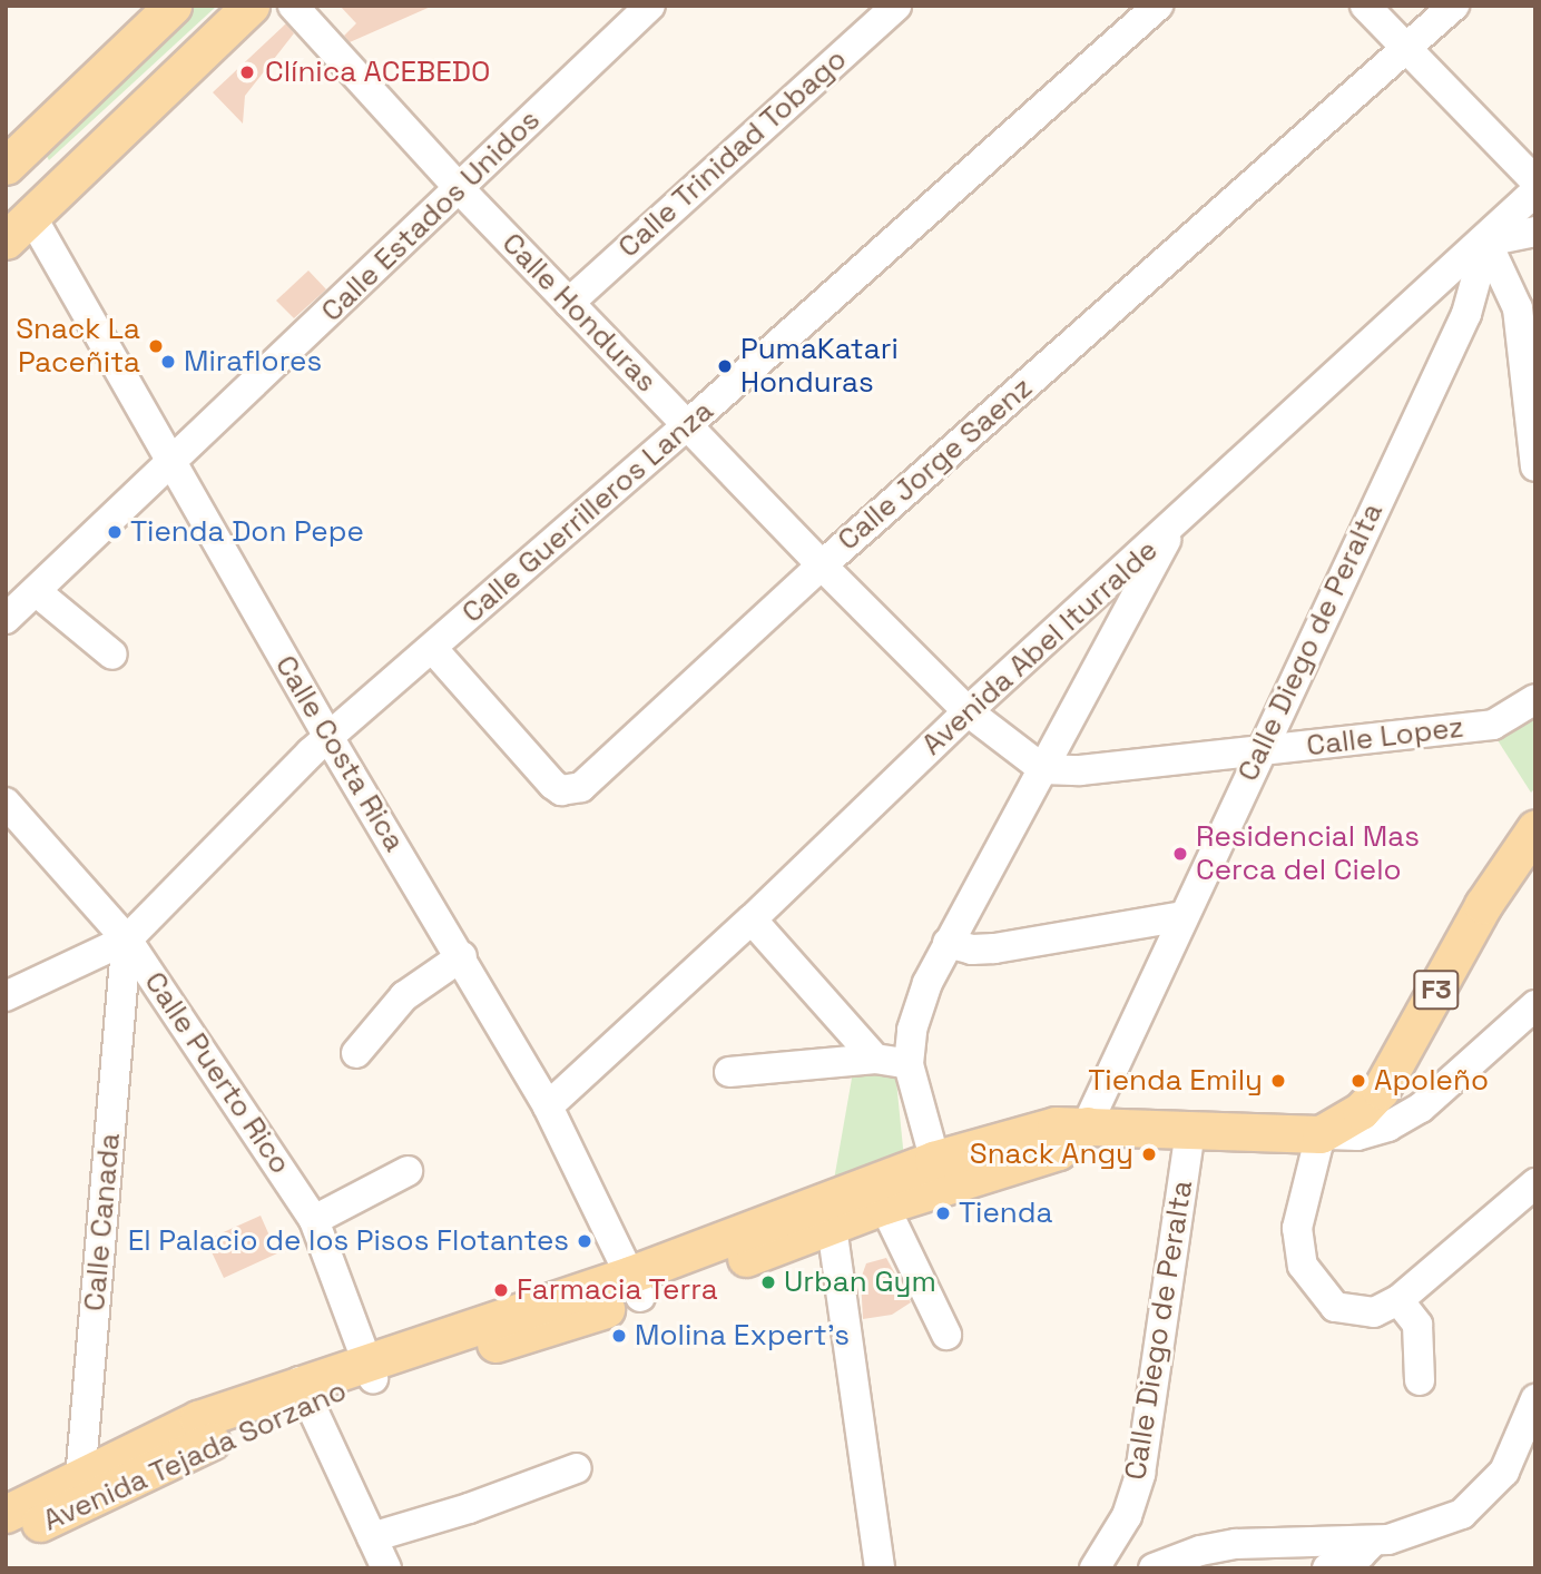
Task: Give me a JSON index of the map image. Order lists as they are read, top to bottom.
{
  "streets": {
    "main road": ["F3", "Avenida Tejada Sorzano"],
    "street": [
      "Calle Trinidad Tobago",
      "Calle Estados Unidos",
      "Calle Honduras",
      "Calle Jorge Saenz",
      "Calle Guerrilleros Lanza",
      "Calle Diego de Peralta",
      "Avenida Abel Iturralde",
      "Calle Lopez",
      "Calle Costa Rica",
      "Calle Puerto Rico",
      "Calle Canada"
    ]
  },
  "crossings": [
    ["Calle Trinidad Tobago", "Calle Honduras"],
    ["Calle Estados Unidos", "Calle Honduras"],
    ["Calle Estados Unidos", "Calle Costa Rica"],
    ["Calle Honduras", "Calle Jorge Saenz"],
    ["Calle Honduras", "Calle Guerrilleros Lanza"],
    ["Calle Honduras", "Avenida Abel Iturralde"],
    ["Calle Honduras", "Calle Lopez"],
    ["Calle Jorge Saenz", "Calle Guerrilleros Lanza"],
    ["Calle Guerrilleros Lanza", "Calle Costa Rica"],
    ["Calle Guerrilleros Lanza", "Calle Puerto Rico"],
    ["Calle Guerrilleros Lanza", "Calle Canada"],
    ["Calle Diego de Peralta", "Avenida Abel Iturralde"],
    ["Calle Diego de Peralta", "Calle Lopez"],
    ["Calle Diego de Peralta", "Avenida Tejada Sorzano"],
    ["Avenida Abel Iturralde", "Calle Costa Rica"],
    ["Calle Costa Rica", "Avenida Tejada Sorzano"],
    ["Calle Puerto Rico", "Calle Canada"],
    ["Calle Puerto Rico", "Avenida Tejada Sorzano"],
    ["Calle Canada", "Avenida Tejada Sorzano"]
  ],
  "places": [
    "Clínica ACEBEDO",
    "Snack La Paceñita",
    "Miraflores",
    "PumaKatari Honduras",
    "Tienda Don Pepe",
    "Residencial Mas Cerca del Cielo",
    "Tienda Emily",
    "Apoleño",
    "Snack Angy",
    "Tienda",
    "El Palacio de los Pisos Flotantes",
    "Urban Gym",
    "Farmacia Terra",
    "Molina Expert's"
  ]
}
